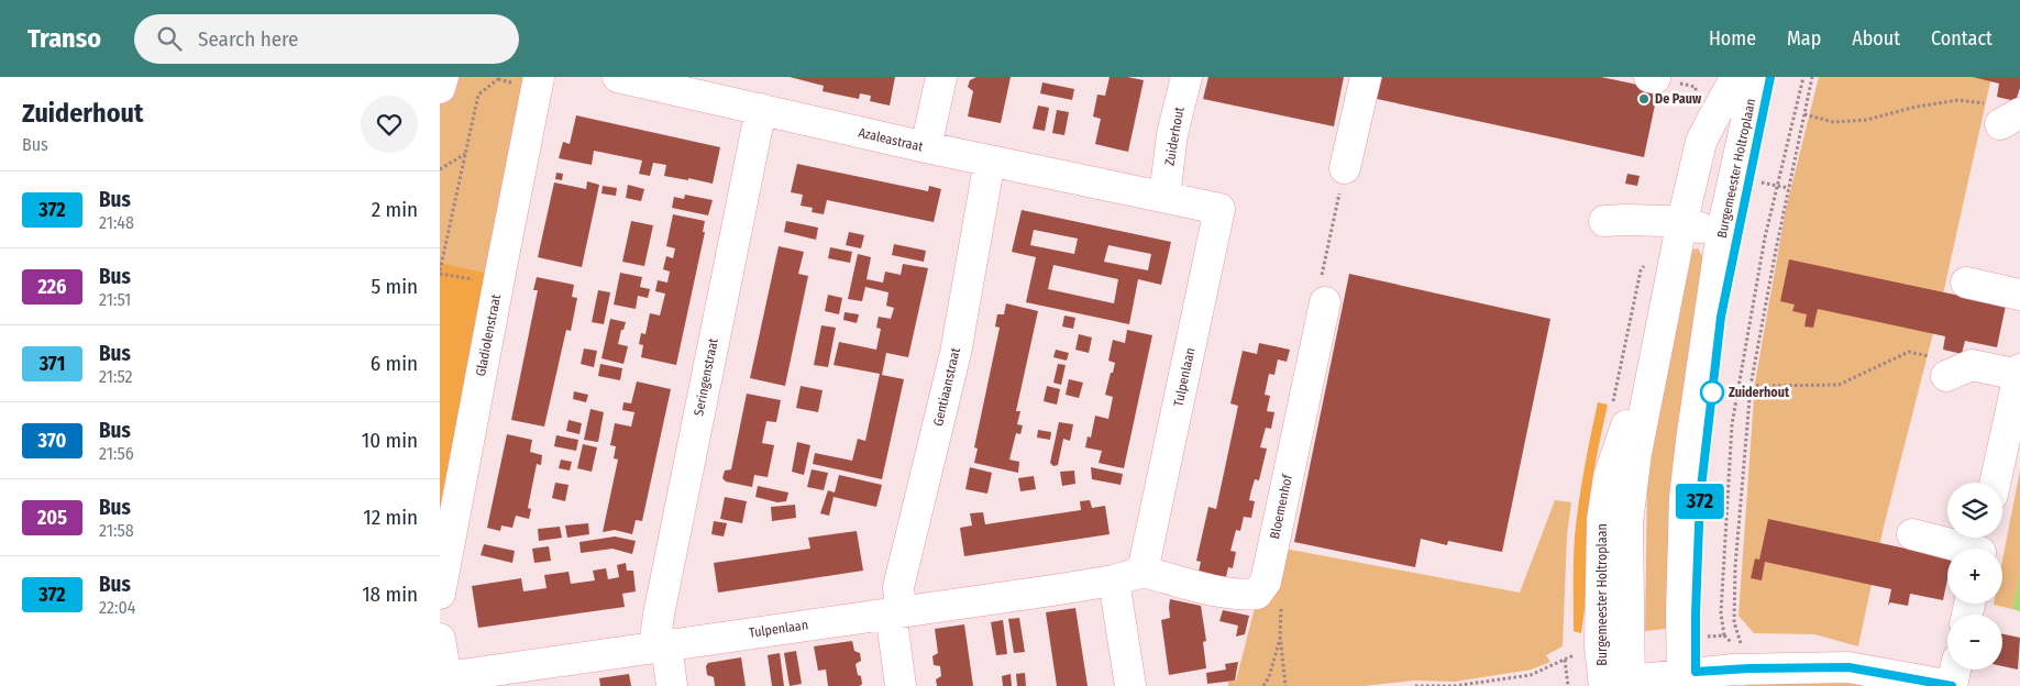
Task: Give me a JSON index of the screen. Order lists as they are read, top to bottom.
{
  "streets": {
    "street": [
      "Zuiderhout",
      "Azaleastraat",
      "Burgemeester Holtroplaan",
      "Gladiolenstraat",
      "Seringenstraat",
      "Tulpenlaan",
      "Gentiaanstraat",
      "Bloemenhof"
    ]
  },
  "crossings": [
    ["Zuiderhout", "Azaleastraat"],
    ["Zuiderhout", "Tulpenlaan"],
    ["Azaleastraat", "Seringenstraat"],
    ["Azaleastraat", "Tulpenlaan"],
    ["Azaleastraat", "Gentiaanstraat"],
    ["Seringenstraat", "Tulpenlaan"],
    ["Tulpenlaan", "Gentiaanstraat"]
  ],
  "places": ["De Pauw", "Zuiderhout"],
  "lines": ["bus line 372"],
  "page": {
    "header": "Transo",
    "search": "Search here",
    "nav": [
      "Home",
      "Map",
      "About",
      "Contact"
    ],
    "heading": ["Zuiderhout", "Bus"],
    "on_map": "372",
    "list": [
      {
        "mark": "372",
        "name": "Bus",
        "note": "21:48",
        "value": "2 min"
      },
      {
        "mark": "226",
        "name": "Bus",
        "note": "21:51",
        "value": "5 min"
      },
      {
        "mark": "371",
        "name": "Bus",
        "note": "21:52",
        "value": "6 min"
      },
      {
        "mark": "370",
        "name": "Bus",
        "note": "21:56",
        "value": "10 min"
      },
      {
        "mark": "205",
        "name": "Bus",
        "note": "21:58",
        "value": "12 min"
      },
      {
        "mark": "372",
        "name": "Bus",
        "note": "22:04",
        "value": "18 min"
      }
    ],
    "map_buttons": ["+", "−"]
  }
}
